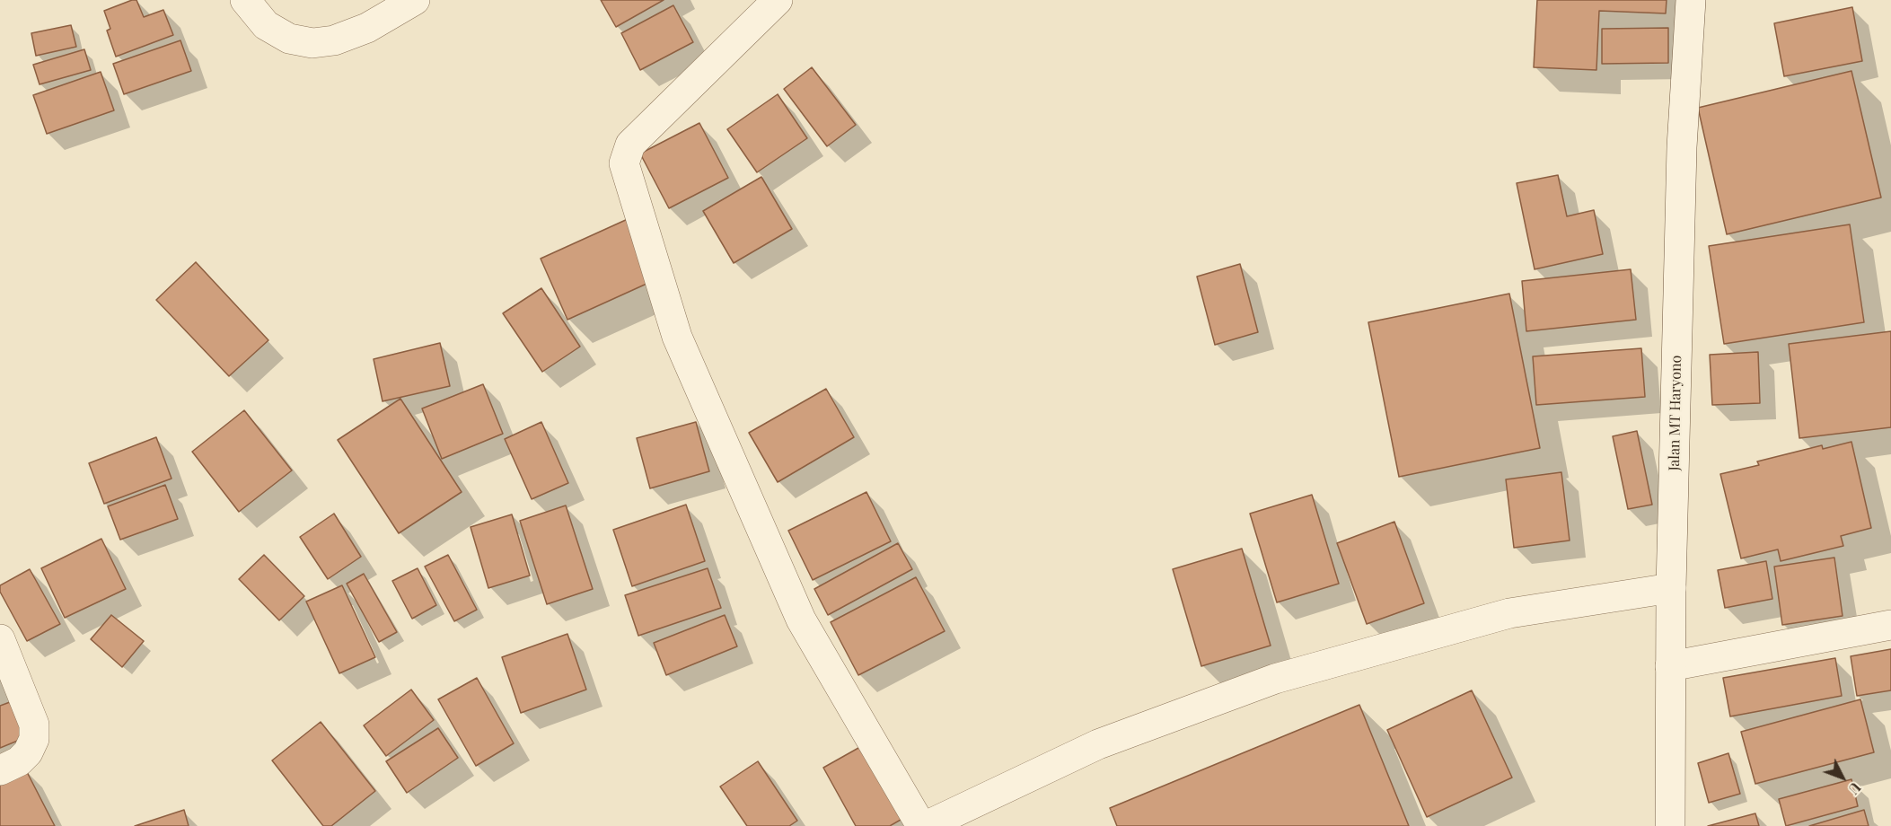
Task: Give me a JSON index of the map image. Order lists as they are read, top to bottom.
{
  "streets": {
    "street": ["Jalan MT Haryono"]
  },
  "north": "bottom right"
}
